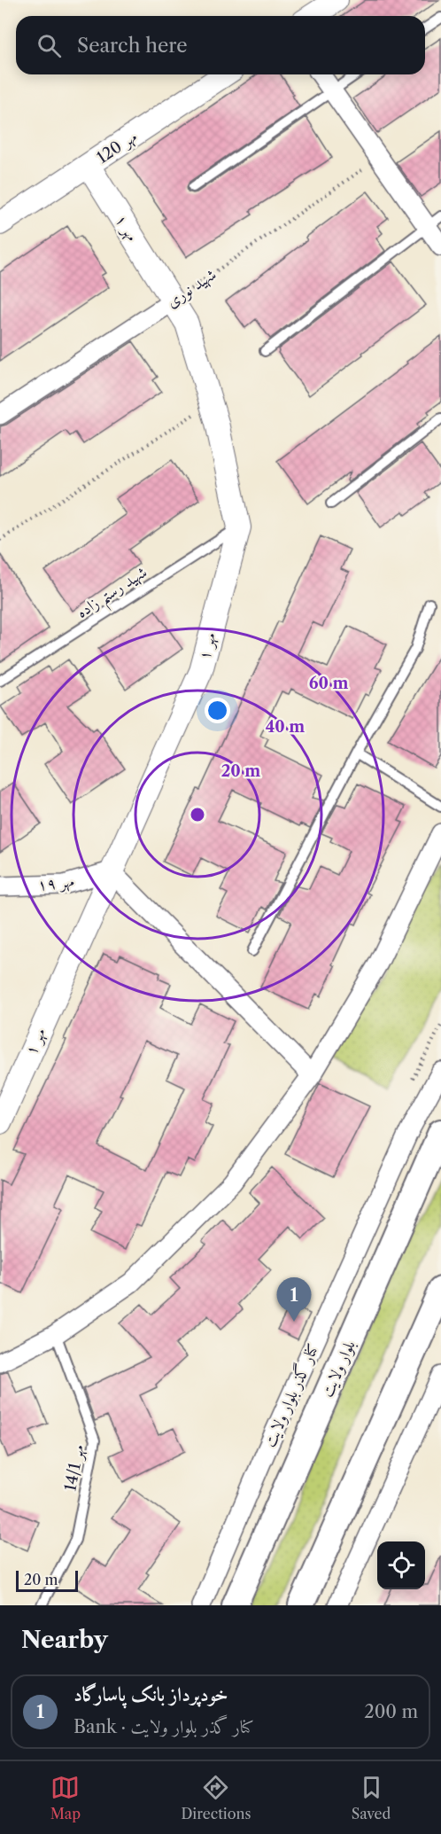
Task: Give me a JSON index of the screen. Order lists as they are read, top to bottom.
{
  "streets": {
    "main road": ["بلوار ولایت"],
    "street": [
      "مهر 120",
      "مهر ۱",
      "شهید نوری",
      "مهر ۱۹",
      "کنار گذر بلوار ولایت"
    ],
    "lane": ["شهید رستم زاده", "مهر 14/1"]
  },
  "crossings": [
    ["مهر 120", "مهر ۱"],
    ["مهر ۱", "شهید نوری"],
    ["مهر ۱", "شهید رستم زاده"],
    ["مهر ۱", "مهر ۱۹"]
  ],
  "scale_bar": "20 m",
  "page": {
    "search": "Search here",
    "pins": "1",
    "scale": "20 m",
    "heading": "Nearby",
    "list": [
      {
        "mark": "1",
        "name": "خودپرداز بانک پاسارگاد",
        "note": "Bank · کنار گذر بلوار ولایت",
        "value": "200 m"
      }
    ],
    "nav": ["Map", "Directions", "Saved"]
  },
  "rings": ["60 m", "40 m", "20 m"]
}
